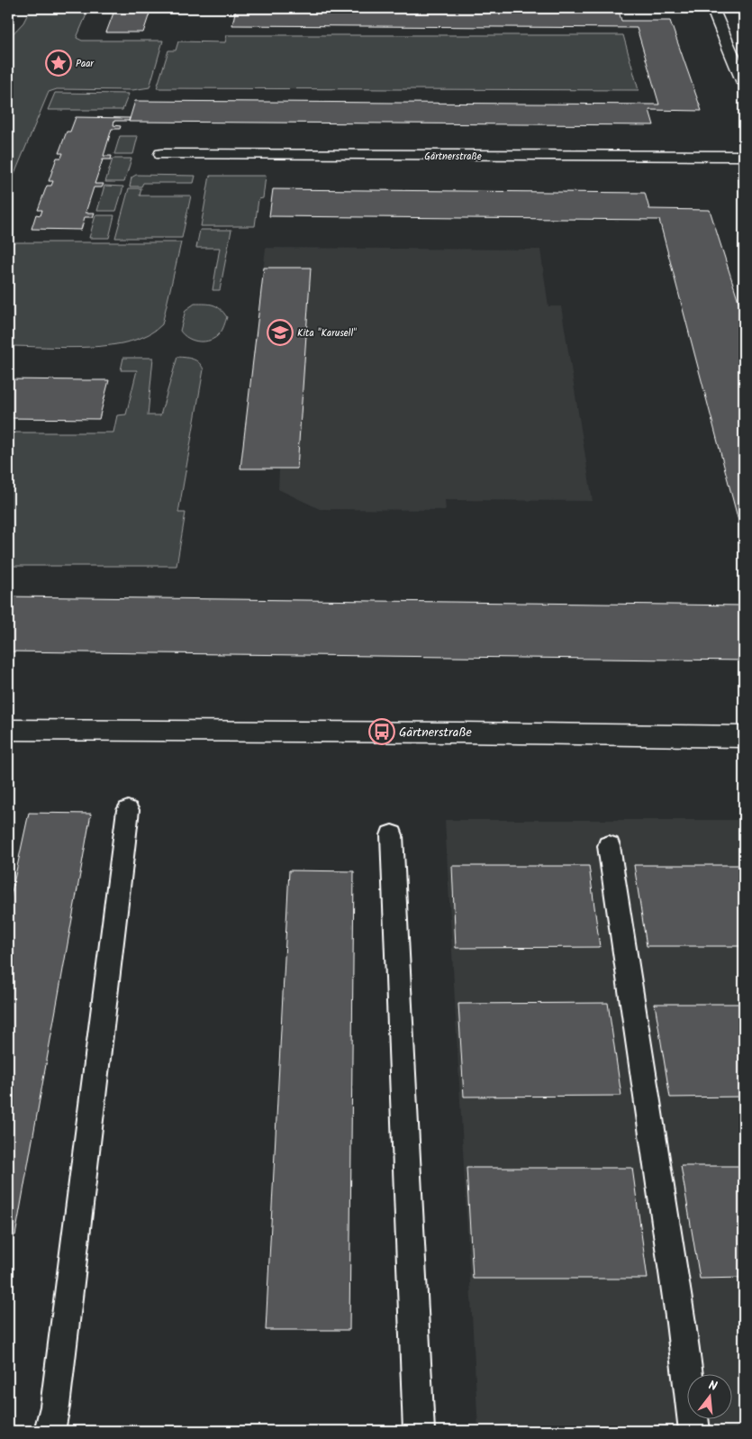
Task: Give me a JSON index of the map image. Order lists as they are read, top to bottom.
{
  "streets": {
    "street": ["Gärtnerstraße"]
  },
  "places": {
    "place": ["Paar"],
    "school or university": ["Kita \"Karusell\""],
    "bus stop": ["Gärtnerstraße"]
  },
  "north": "top"
}
